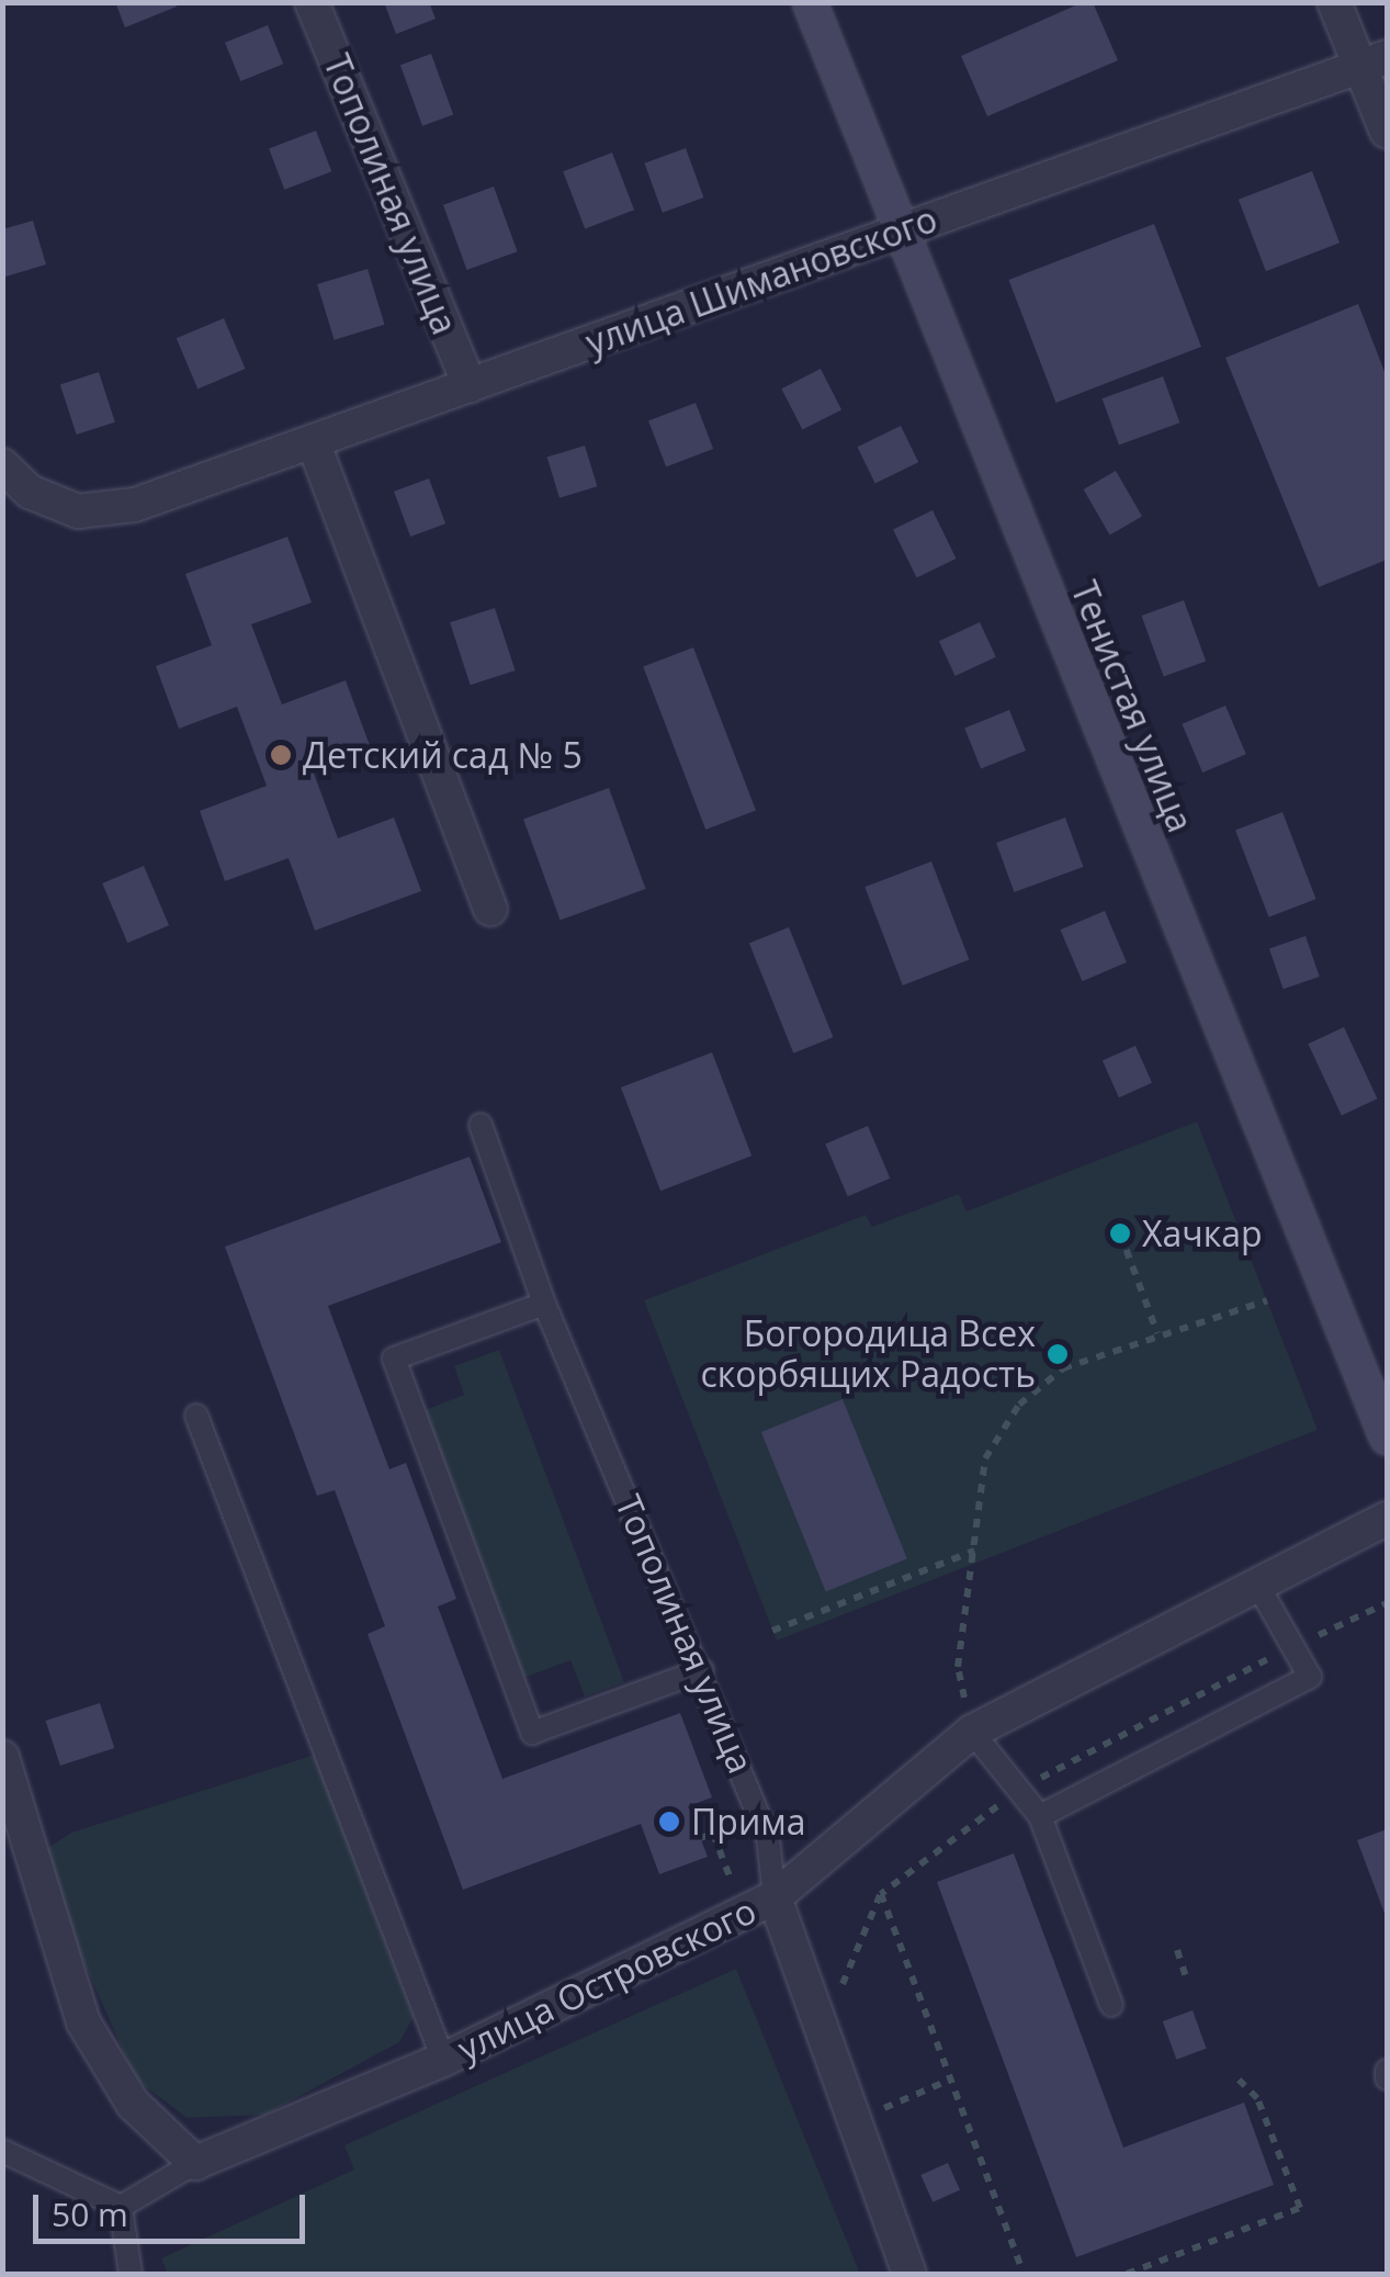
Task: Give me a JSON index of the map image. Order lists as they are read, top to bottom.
{
  "streets": {
    "street": [
      "Тополиная улица",
      "улица Шимановского",
      "Тенистая улица",
      "улица Островского"
    ]
  },
  "crossings": [
    ["Тополиная улица", "улица Шимановского"],
    ["Тополиная улица", "улица Островского"],
    ["улица Шимановского", "Тенистая улица"]
  ],
  "places": [
    "Детский сад № 5",
    "Хачкар",
    "Богородица Всех скорбящих Радость",
    "Прима"
  ],
  "scale_bar": "50 m"
}
